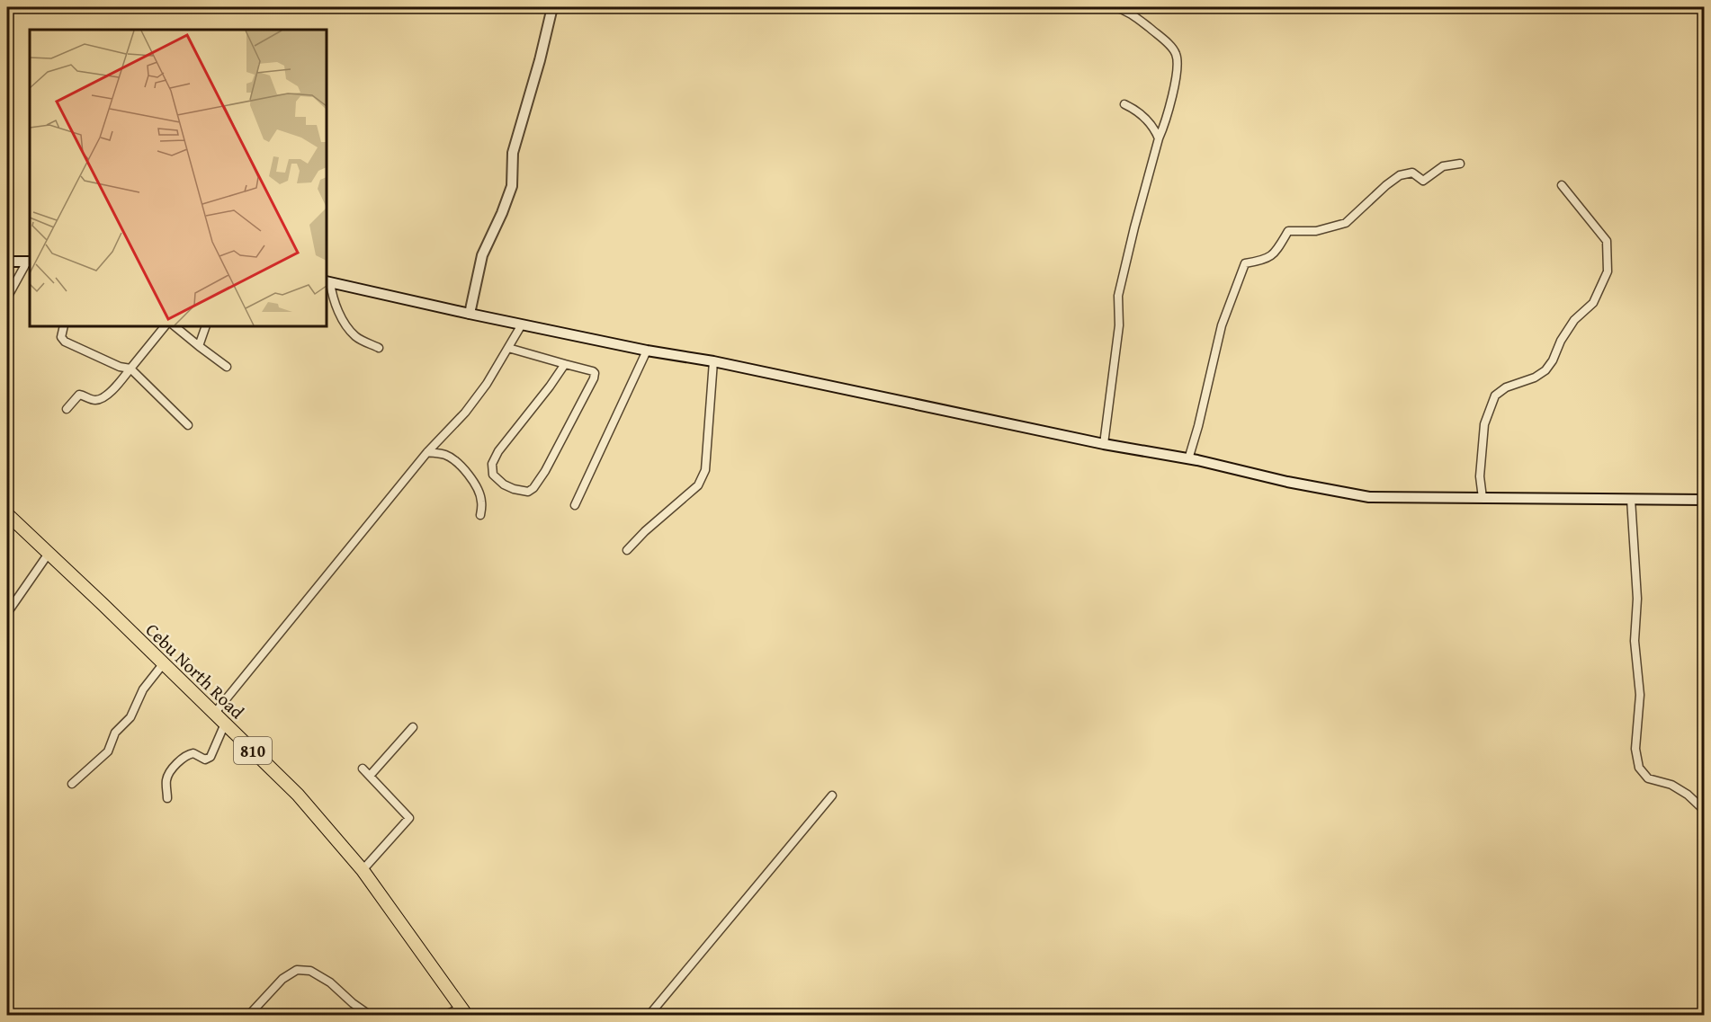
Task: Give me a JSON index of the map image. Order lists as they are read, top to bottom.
{
  "streets": {
    "highway": ["Cebu North Road", "810"]
  }
}
